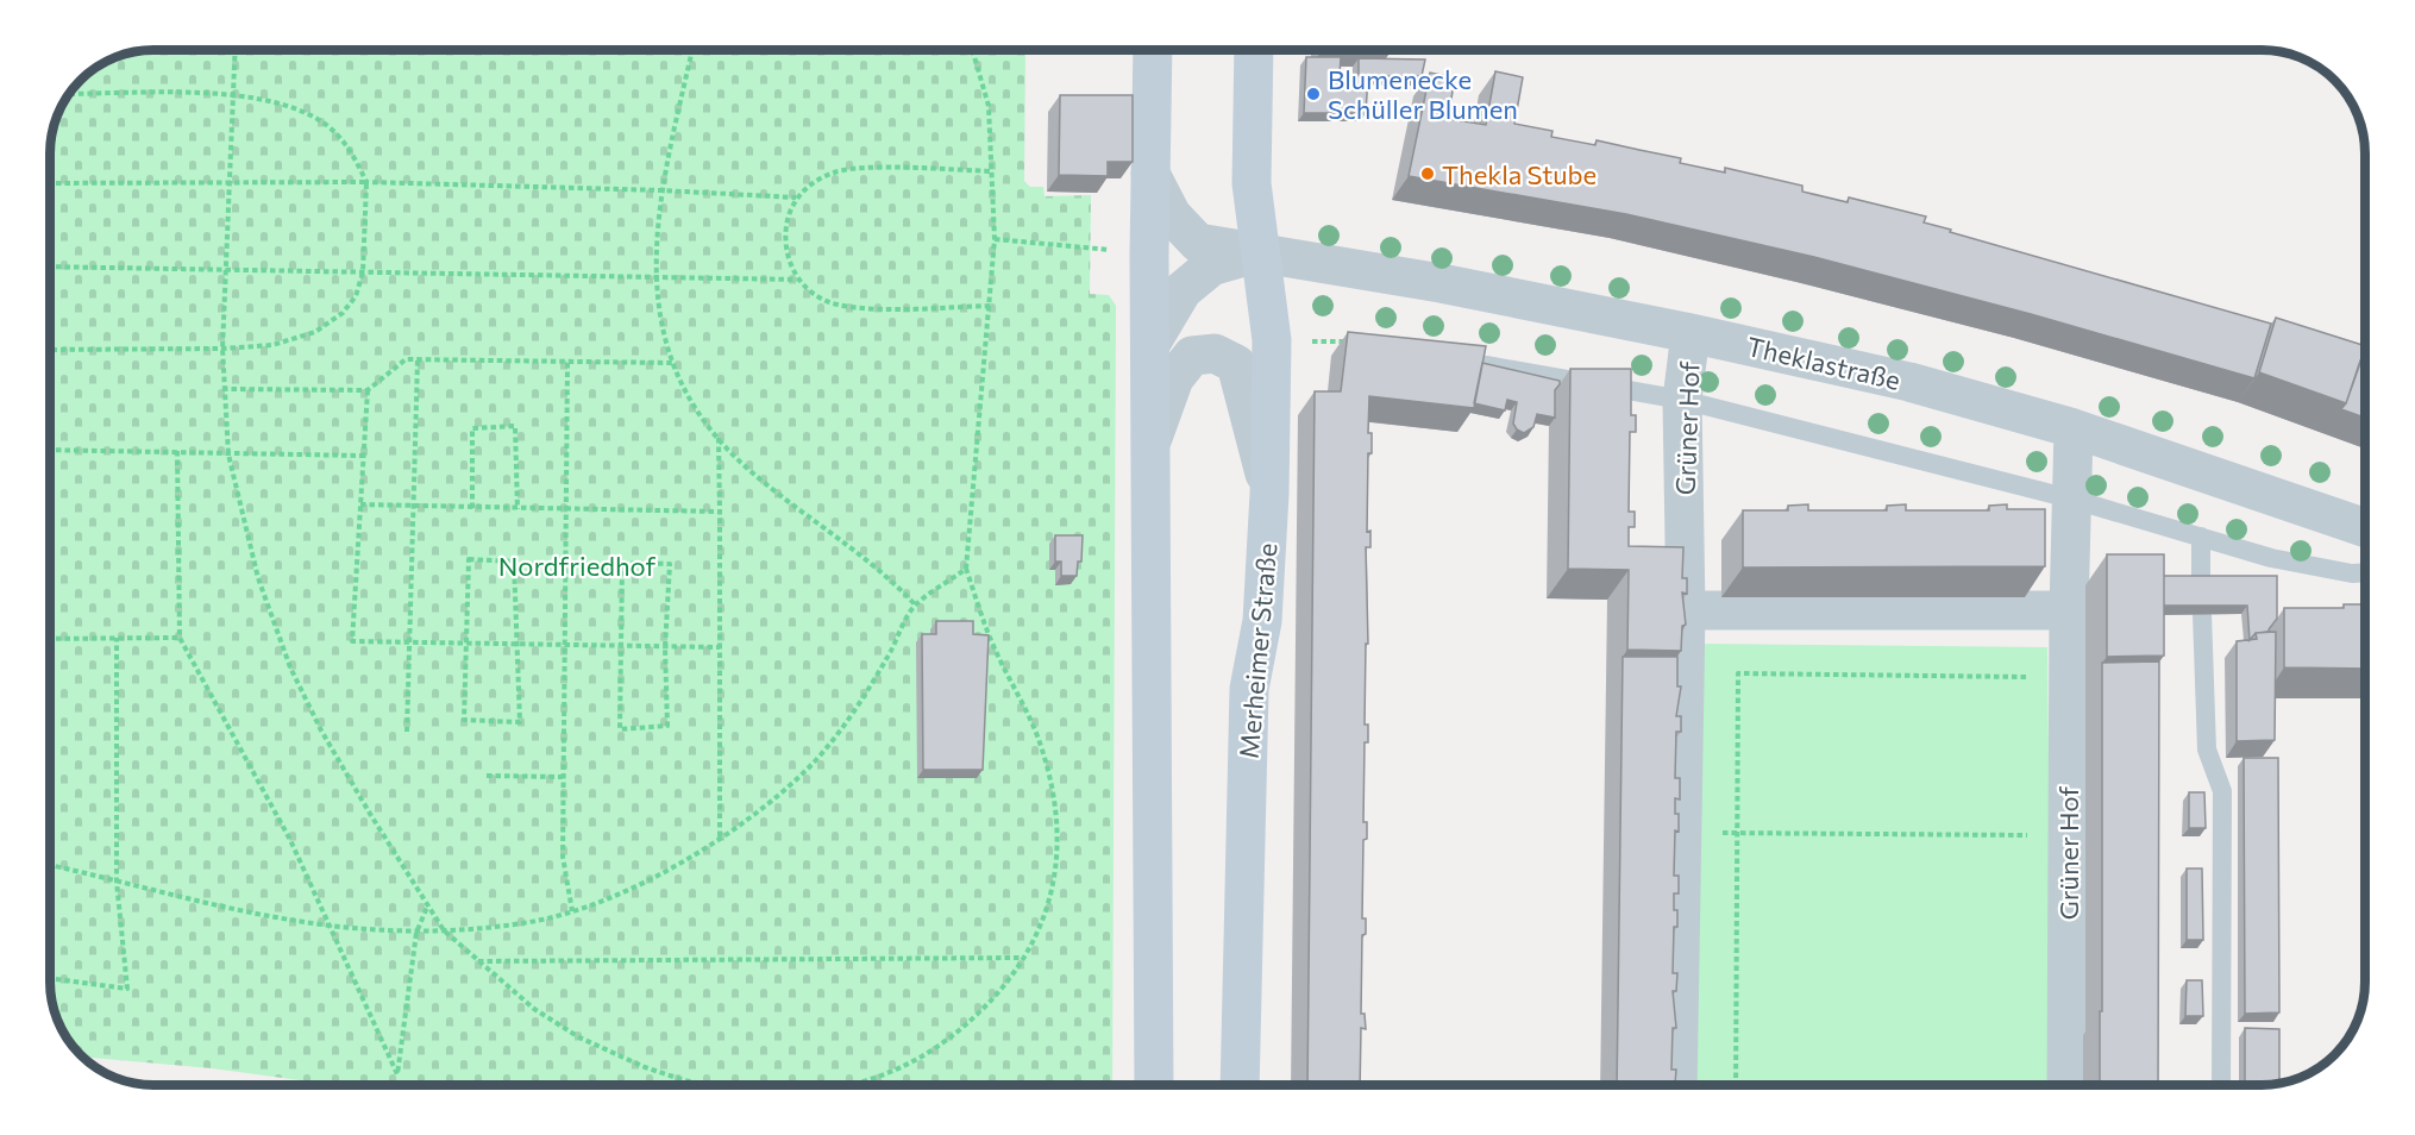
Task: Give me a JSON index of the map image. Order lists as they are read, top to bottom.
{
  "streets": {
    "street": ["Theklastraße", "Grüner Hof", "Merheimer Straße"]
  },
  "crossings": [
    ["Theklastraße", "Grüner Hof"],
    ["Theklastraße", "Merheimer Straße"]
  ],
  "parks": ["Nordfriedhof"],
  "places": ["Blumenecke Schüller Blumen", "Thekla Stube"]
}
